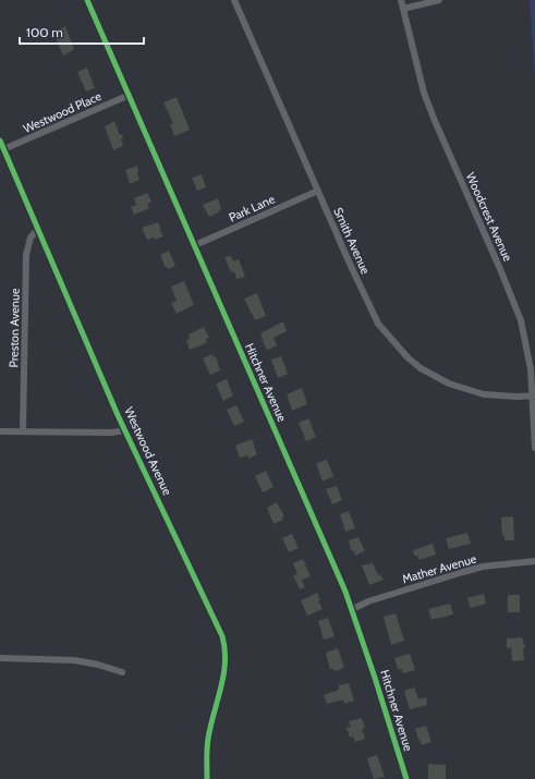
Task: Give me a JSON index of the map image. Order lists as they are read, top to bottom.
{
  "streets": {
    "street": [
      "Westwood Place",
      "Park Lane",
      "Woodcrest Avenue",
      "Smith Avenue",
      "Preston Avenue",
      "Hitchner Avenue",
      "Westwood Avenue",
      "Mather Avenue"
    ]
  },
  "crossings": [
    ["Westwood Place", "Hitchner Avenue"],
    ["Westwood Place", "Westwood Avenue"],
    ["Park Lane", "Smith Avenue"],
    ["Park Lane", "Hitchner Avenue"],
    ["Woodcrest Avenue", "Smith Avenue"],
    ["Preston Avenue", "Westwood Avenue"],
    ["Hitchner Avenue", "Mather Avenue"]
  ],
  "scale_bar": "100 m"
}
